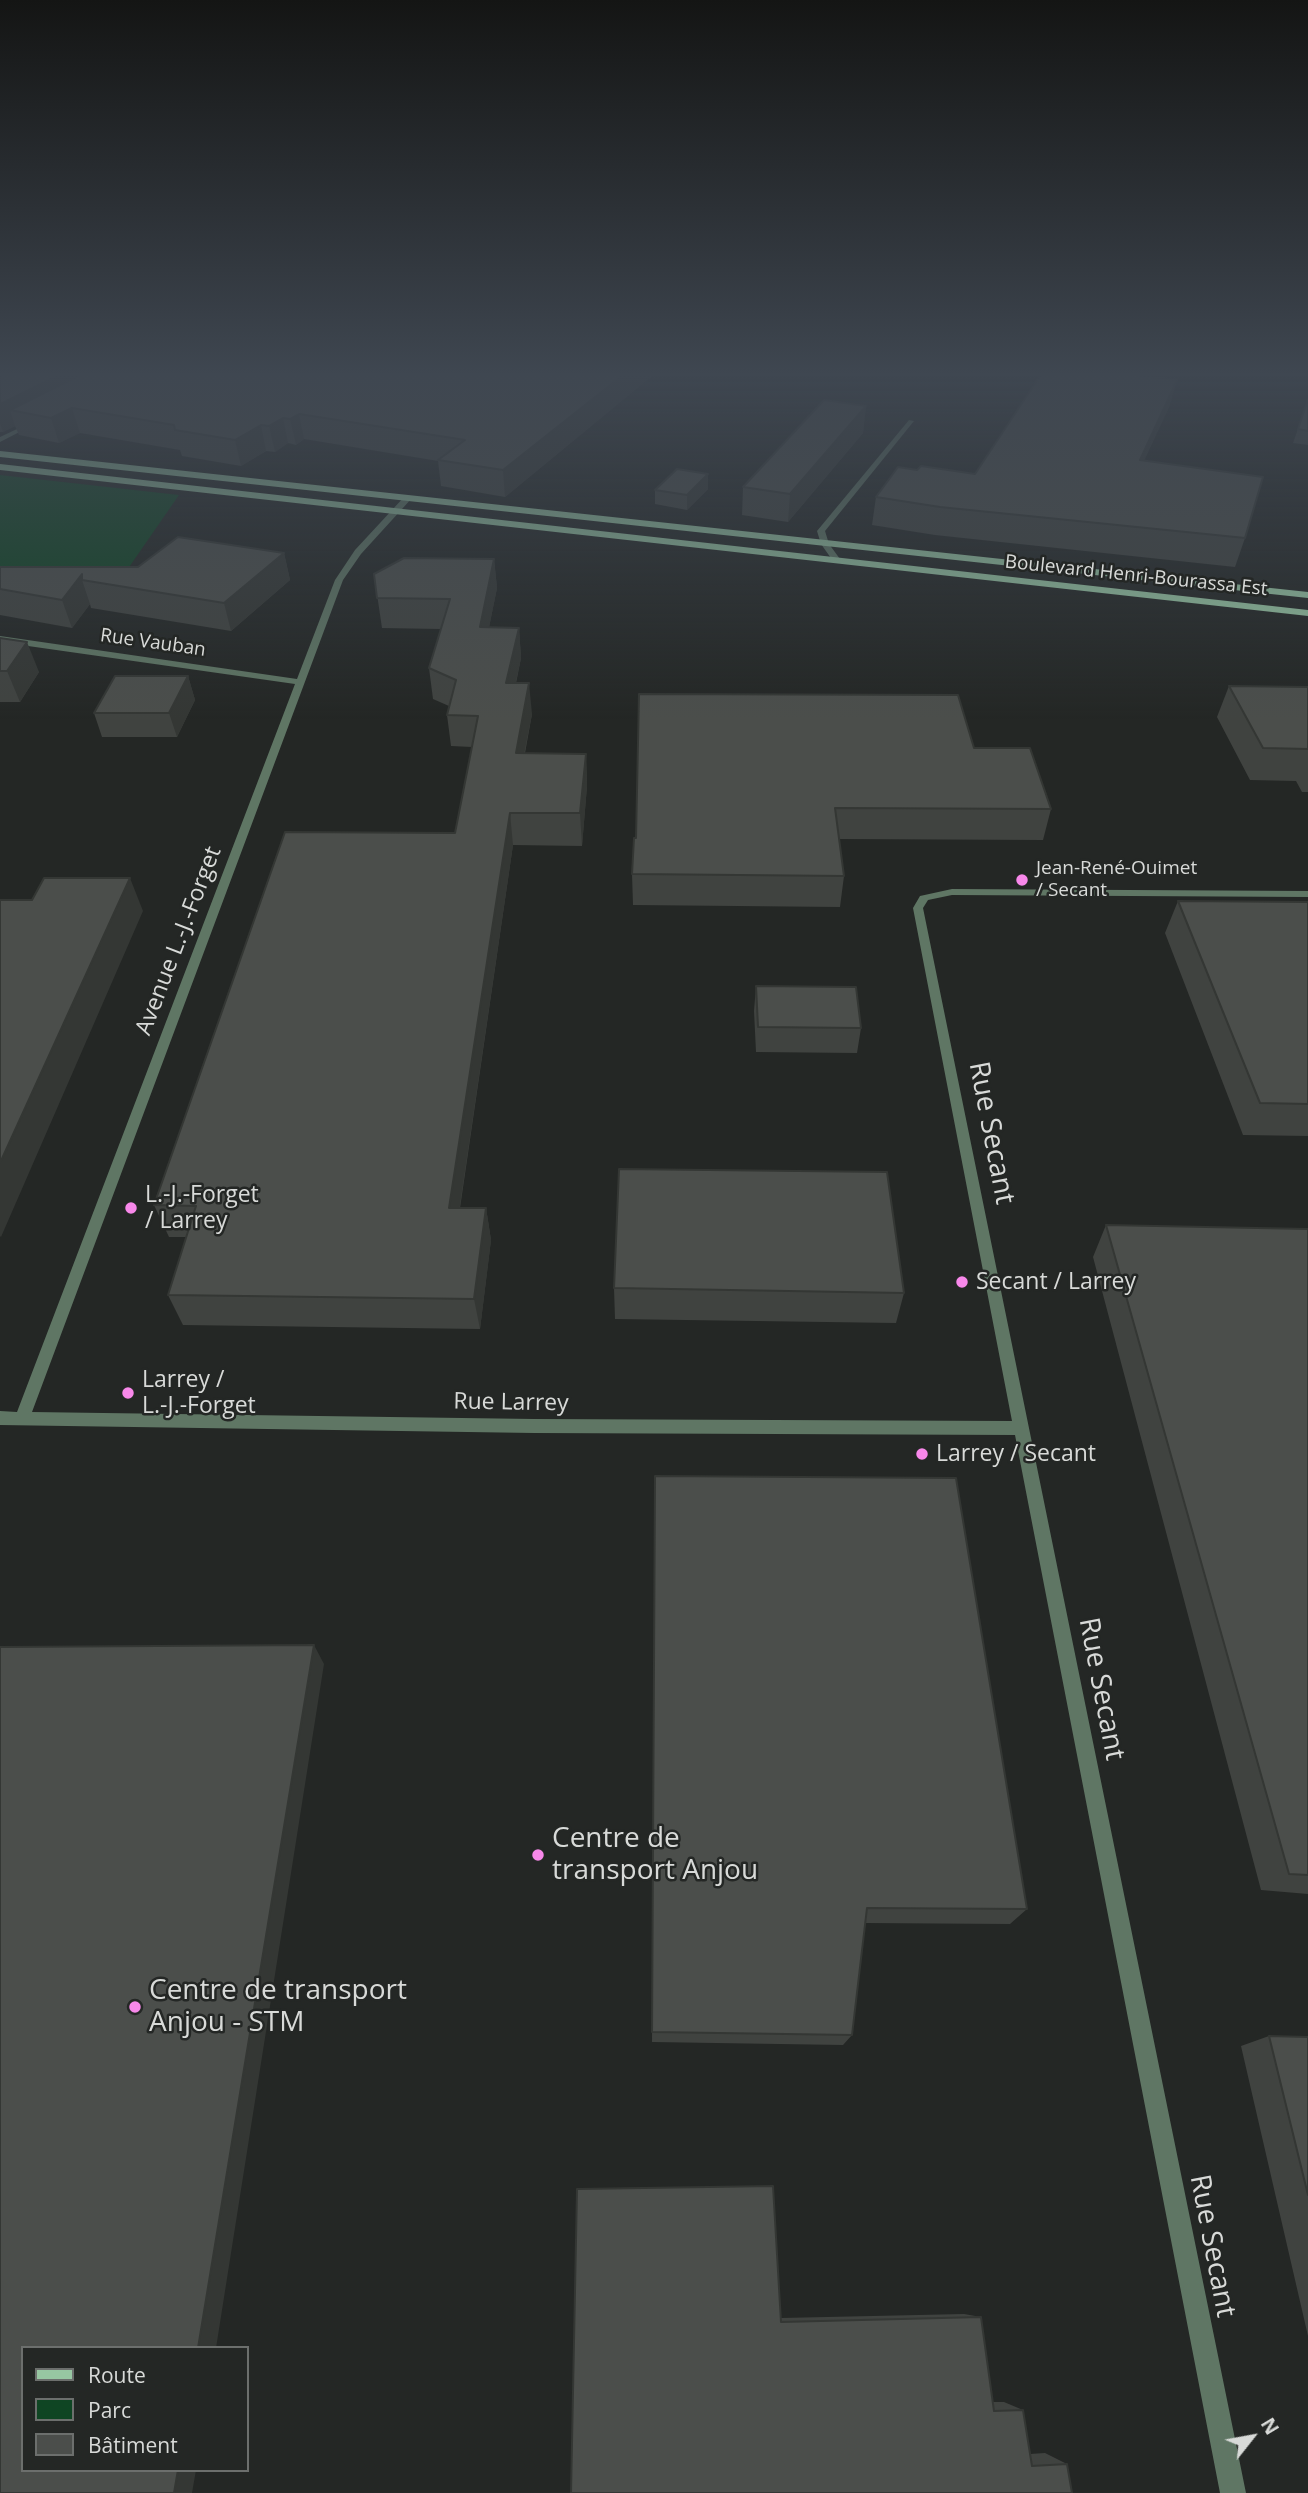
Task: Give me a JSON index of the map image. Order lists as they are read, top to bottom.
{
  "streets": {
    "main road": ["Boulevard Henri-Bourassa Est"],
    "street": [
      "Rue Vauban",
      "Avenue L.-J.-Forget",
      "Rue Secant",
      "Rue Larrey"
    ]
  },
  "crossings": [
    ["Boulevard Henri-Bourassa Est", "Avenue L.-J.-Forget"],
    ["Rue Vauban", "Avenue L.-J.-Forget"],
    ["Avenue L.-J.-Forget", "Rue Larrey"],
    ["Rue Secant", "Rue Larrey"]
  ],
  "places": [
    "Jean-René-Ouimet / Secant",
    "L.-J.-Forget / Larrey",
    "Secant / Larrey",
    "Larrey / L.-J.-Forget",
    "Larrey / Secant",
    "Centre de transport Anjou",
    "Centre de transport Anjou - STM"
  ],
  "legend": ["Route", "Parc", "Bâtiment"],
  "north": "top right"
}
